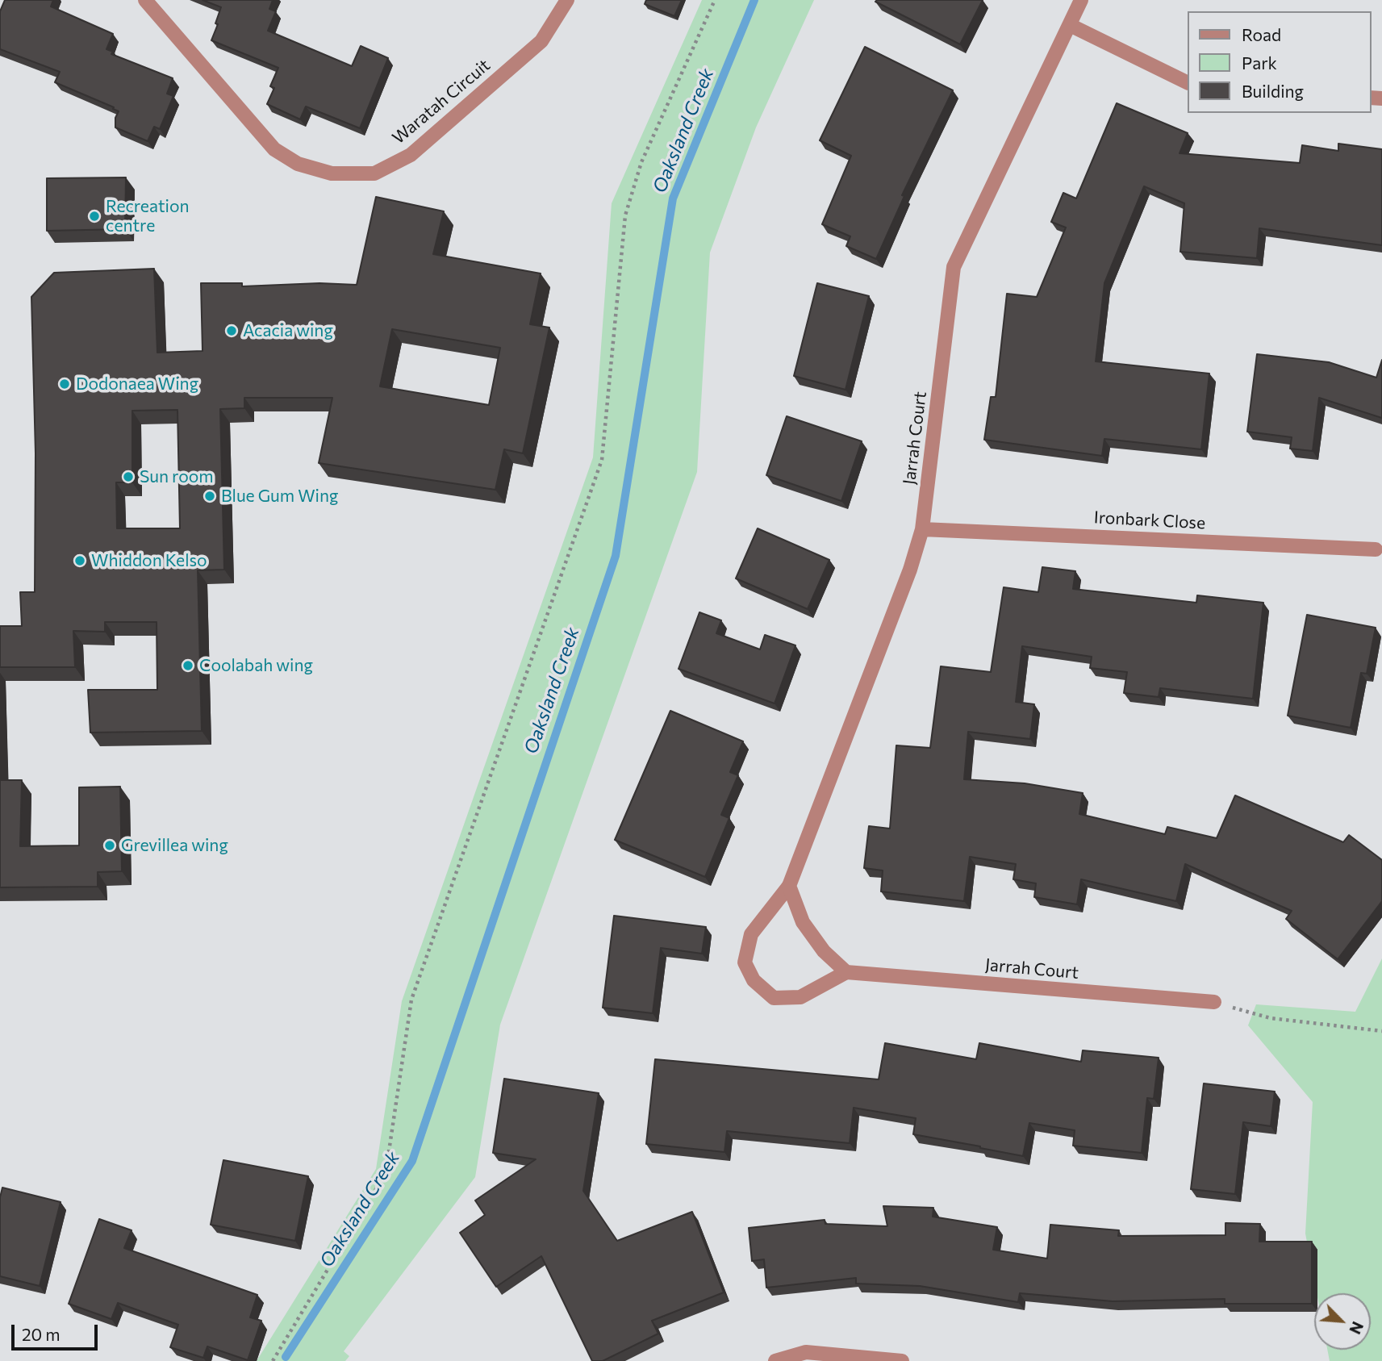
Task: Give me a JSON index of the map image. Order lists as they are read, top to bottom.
{
  "streets": {
    "street": ["Waratah Circuit", "Jarrah Court", "Ironbark Close"]
  },
  "crossings": [
    ["Jarrah Court", "Ironbark Close"]
  ],
  "water": ["Oaksland Creek"],
  "places": [
    "Recreation centre",
    "Acacia wing",
    "Dodonaea Wing",
    "Sun room",
    "Blue Gum Wing",
    "Whiddon Kelso",
    "Coolabah wing",
    "Grevillea wing"
  ],
  "legend": ["Road", "Park", "Building"],
  "scale_bar": "20 m",
  "north": "bottom right"
}
